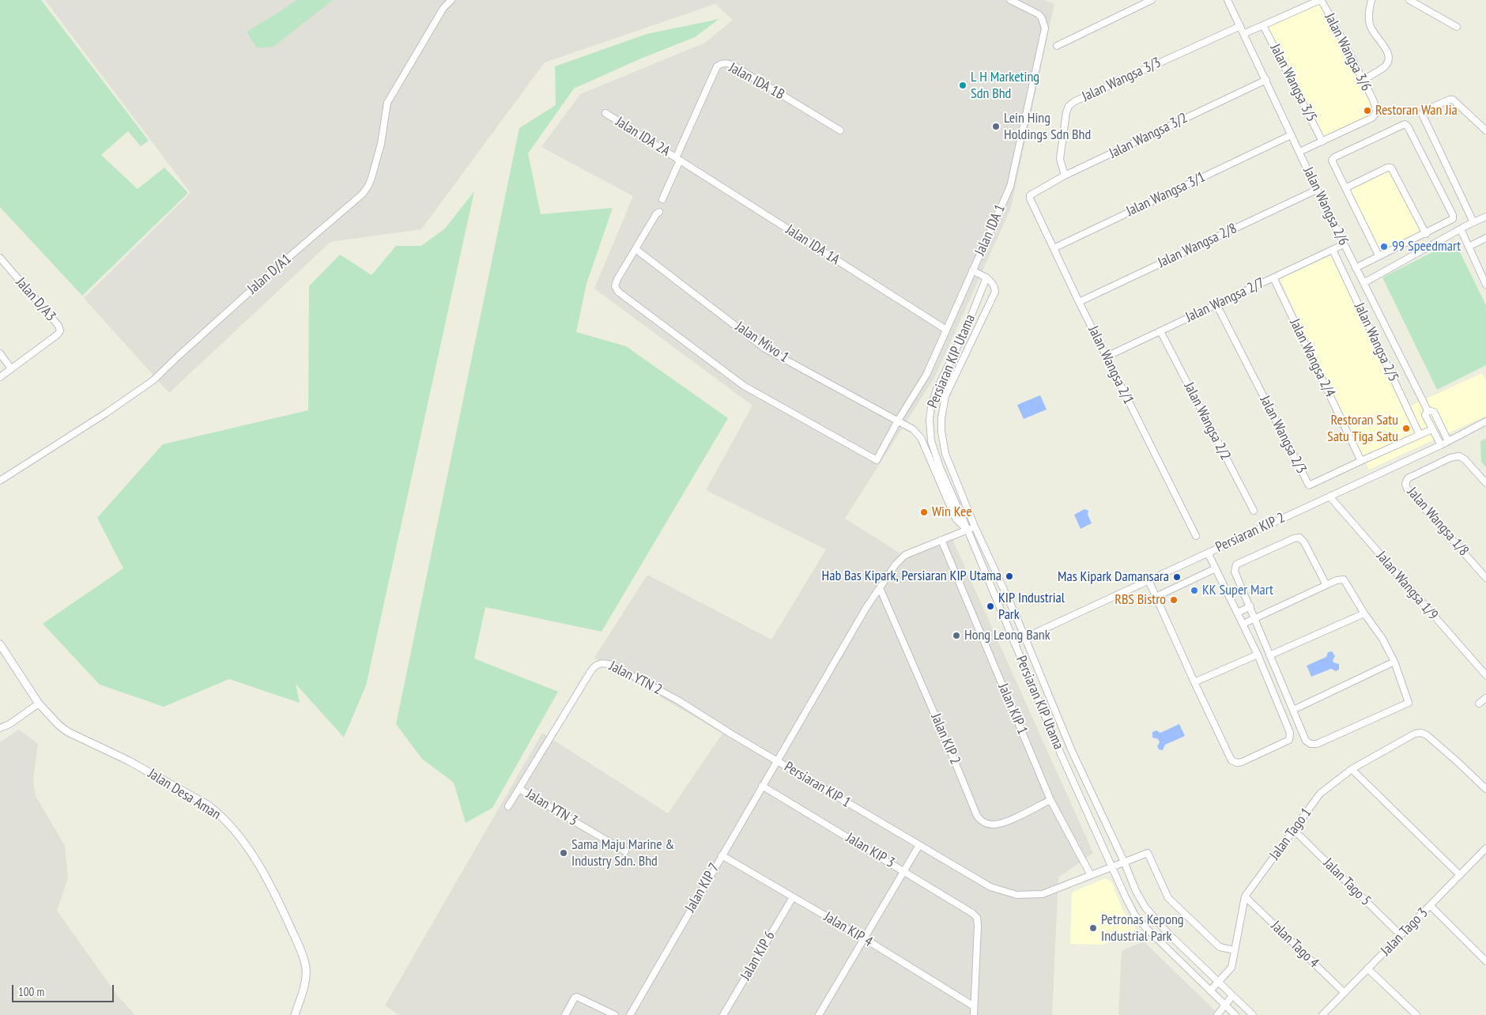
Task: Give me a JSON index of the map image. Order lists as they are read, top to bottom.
{
  "streets": {
    "street": [
      "Jalan Wangsa 3/6",
      "Jalan Wangsa 3/3",
      "Jalan IDA 1B",
      "Jalan Wangsa 3/5",
      "Jalan Wangsa 3/2",
      "Jalan IDA 2A",
      "Jalan Wangsa 3/1",
      "Jalan Wangsa 2/6",
      "Jalan IDA 1",
      "Jalan IDA 1A",
      "Jalan Wangsa 2/8",
      "Jalan D/A1",
      "Jalan D/A3",
      "Jalan Wangsa 2/7",
      "Jalan Mivo 1",
      "Jalan Wangsa 2/5",
      "Jalan Wangsa 2/4",
      "Persiaran KIP Utama",
      "Jalan Wangsa 2/1",
      "Jalan Wangsa 2/2",
      "Jalan Wangsa 2/3",
      "Jalan Wangsa 1/8",
      "Persiaran KIP 2",
      "Jalan Wangsa 1/9",
      "Jalan YTN 2",
      "Jalan KIP 1",
      "Jalan KIP 2",
      "Persiaran KIP 1",
      "Jalan Desa Aman",
      "Jalan YTN 3",
      "Jalan Tago 1",
      "Jalan KIP 3",
      "Jalan Tago 5",
      "Jalan KIP 7",
      "Jalan KIP 4",
      "Jalan Tago 3",
      "Jalan Tago 4",
      "Jalan KIP 6"
    ]
  },
  "crossings": [
    ["Jalan Wangsa 3/6", "Jalan Wangsa 3/5"],
    ["Jalan Wangsa 3/6", "Jalan Wangsa 2/6"],
    ["Jalan Wangsa 3/3", "Jalan Wangsa 3/2"],
    ["Jalan Wangsa 3/3", "Jalan Wangsa 2/6"],
    ["Jalan IDA 1B", "Jalan IDA 2A"],
    ["Jalan IDA 1B", "Jalan IDA 1A"],
    ["Jalan Wangsa 3/2", "Jalan Wangsa 2/6"],
    ["Jalan Wangsa 3/2", "Jalan Wangsa 2/1"],
    ["Jalan IDA 2A", "Jalan IDA 1A"],
    ["Jalan Wangsa 3/1", "Jalan Wangsa 2/6"],
    ["Jalan Wangsa 3/1", "Jalan Wangsa 2/1"],
    ["Jalan Wangsa 2/6", "Jalan Wangsa 2/8"],
    ["Jalan Wangsa 2/6", "Jalan Wangsa 2/7"],
    ["Jalan Wangsa 2/6", "Jalan Wangsa 2/3"],
    ["Jalan Wangsa 2/6", "Persiaran KIP 2"],
    ["Jalan IDA 1", "Jalan IDA 1A"],
    ["Jalan IDA 1", "Jalan Mivo 1"],
    ["Jalan Wangsa 2/8", "Jalan Wangsa 2/1"],
    ["Jalan Wangsa 2/7", "Jalan Wangsa 2/5"],
    ["Jalan Wangsa 2/7", "Jalan Wangsa 2/4"],
    ["Jalan Wangsa 2/7", "Jalan Wangsa 2/1"],
    ["Jalan Wangsa 2/7", "Jalan Wangsa 2/2"],
    ["Jalan Wangsa 2/7", "Jalan Wangsa 2/3"],
    ["Jalan Mivo 1", "Persiaran KIP Utama"],
    ["Jalan Mivo 1", "Persiaran KIP 1"],
    ["Jalan Wangsa 2/5", "Jalan Wangsa 2/3"],
    ["Jalan Wangsa 2/4", "Jalan Wangsa 2/3"],
    ["Persiaran KIP Utama", "Persiaran KIP 2"],
    ["Persiaran KIP Utama", "Persiaran KIP 1"],
    ["Persiaran KIP Utama", "Jalan Tago 1"],
    ["Persiaran KIP 2", "Jalan Wangsa 1/9"],
    ["Jalan YTN 2", "Persiaran KIP 1"],
    ["Jalan YTN 2", "Jalan YTN 3"],
    ["Jalan YTN 2", "Jalan KIP 7"],
    ["Jalan KIP 1", "Jalan KIP 2"],
    ["Jalan KIP 1", "Persiaran KIP 1"],
    ["Jalan KIP 2", "Persiaran KIP 1"],
    ["Persiaran KIP 1", "Jalan Tago 1"],
    ["Persiaran KIP 1", "Jalan KIP 7"],
    ["Jalan Tago 1", "Jalan Tago 5"],
    ["Jalan Tago 1", "Jalan Tago 4"],
    ["Jalan KIP 3", "Jalan KIP 7"],
    ["Jalan KIP 3", "Jalan KIP 4"],
    ["Jalan Tago 5", "Jalan Tago 3"],
    ["Jalan KIP 7", "Jalan KIP 4"],
    ["Jalan KIP 4", "Jalan KIP 6"],
    ["Jalan Tago 3", "Jalan Tago 4"]
  ],
  "places": [
    "L H Marketing Sdn Bhd",
    "Restoran Wan Jia",
    "Lein Hing Holdings Sdn Bhd",
    "99 Speedmart",
    "Restoran Satu Satu Tiga Satu",
    "Win Kee",
    "Hab Bas Kipark, Persiaran KIP Utama",
    "Mas Kipark Damansara",
    "KK Super Mart",
    "RBS Bistro",
    "KIP Industrial Park",
    "Hong Leong Bank",
    "Sama Maju Marine & Industry Sdn. Bhd",
    "Petronas Kepong Industrial Park"
  ],
  "scale_bar": "100 m"
}
